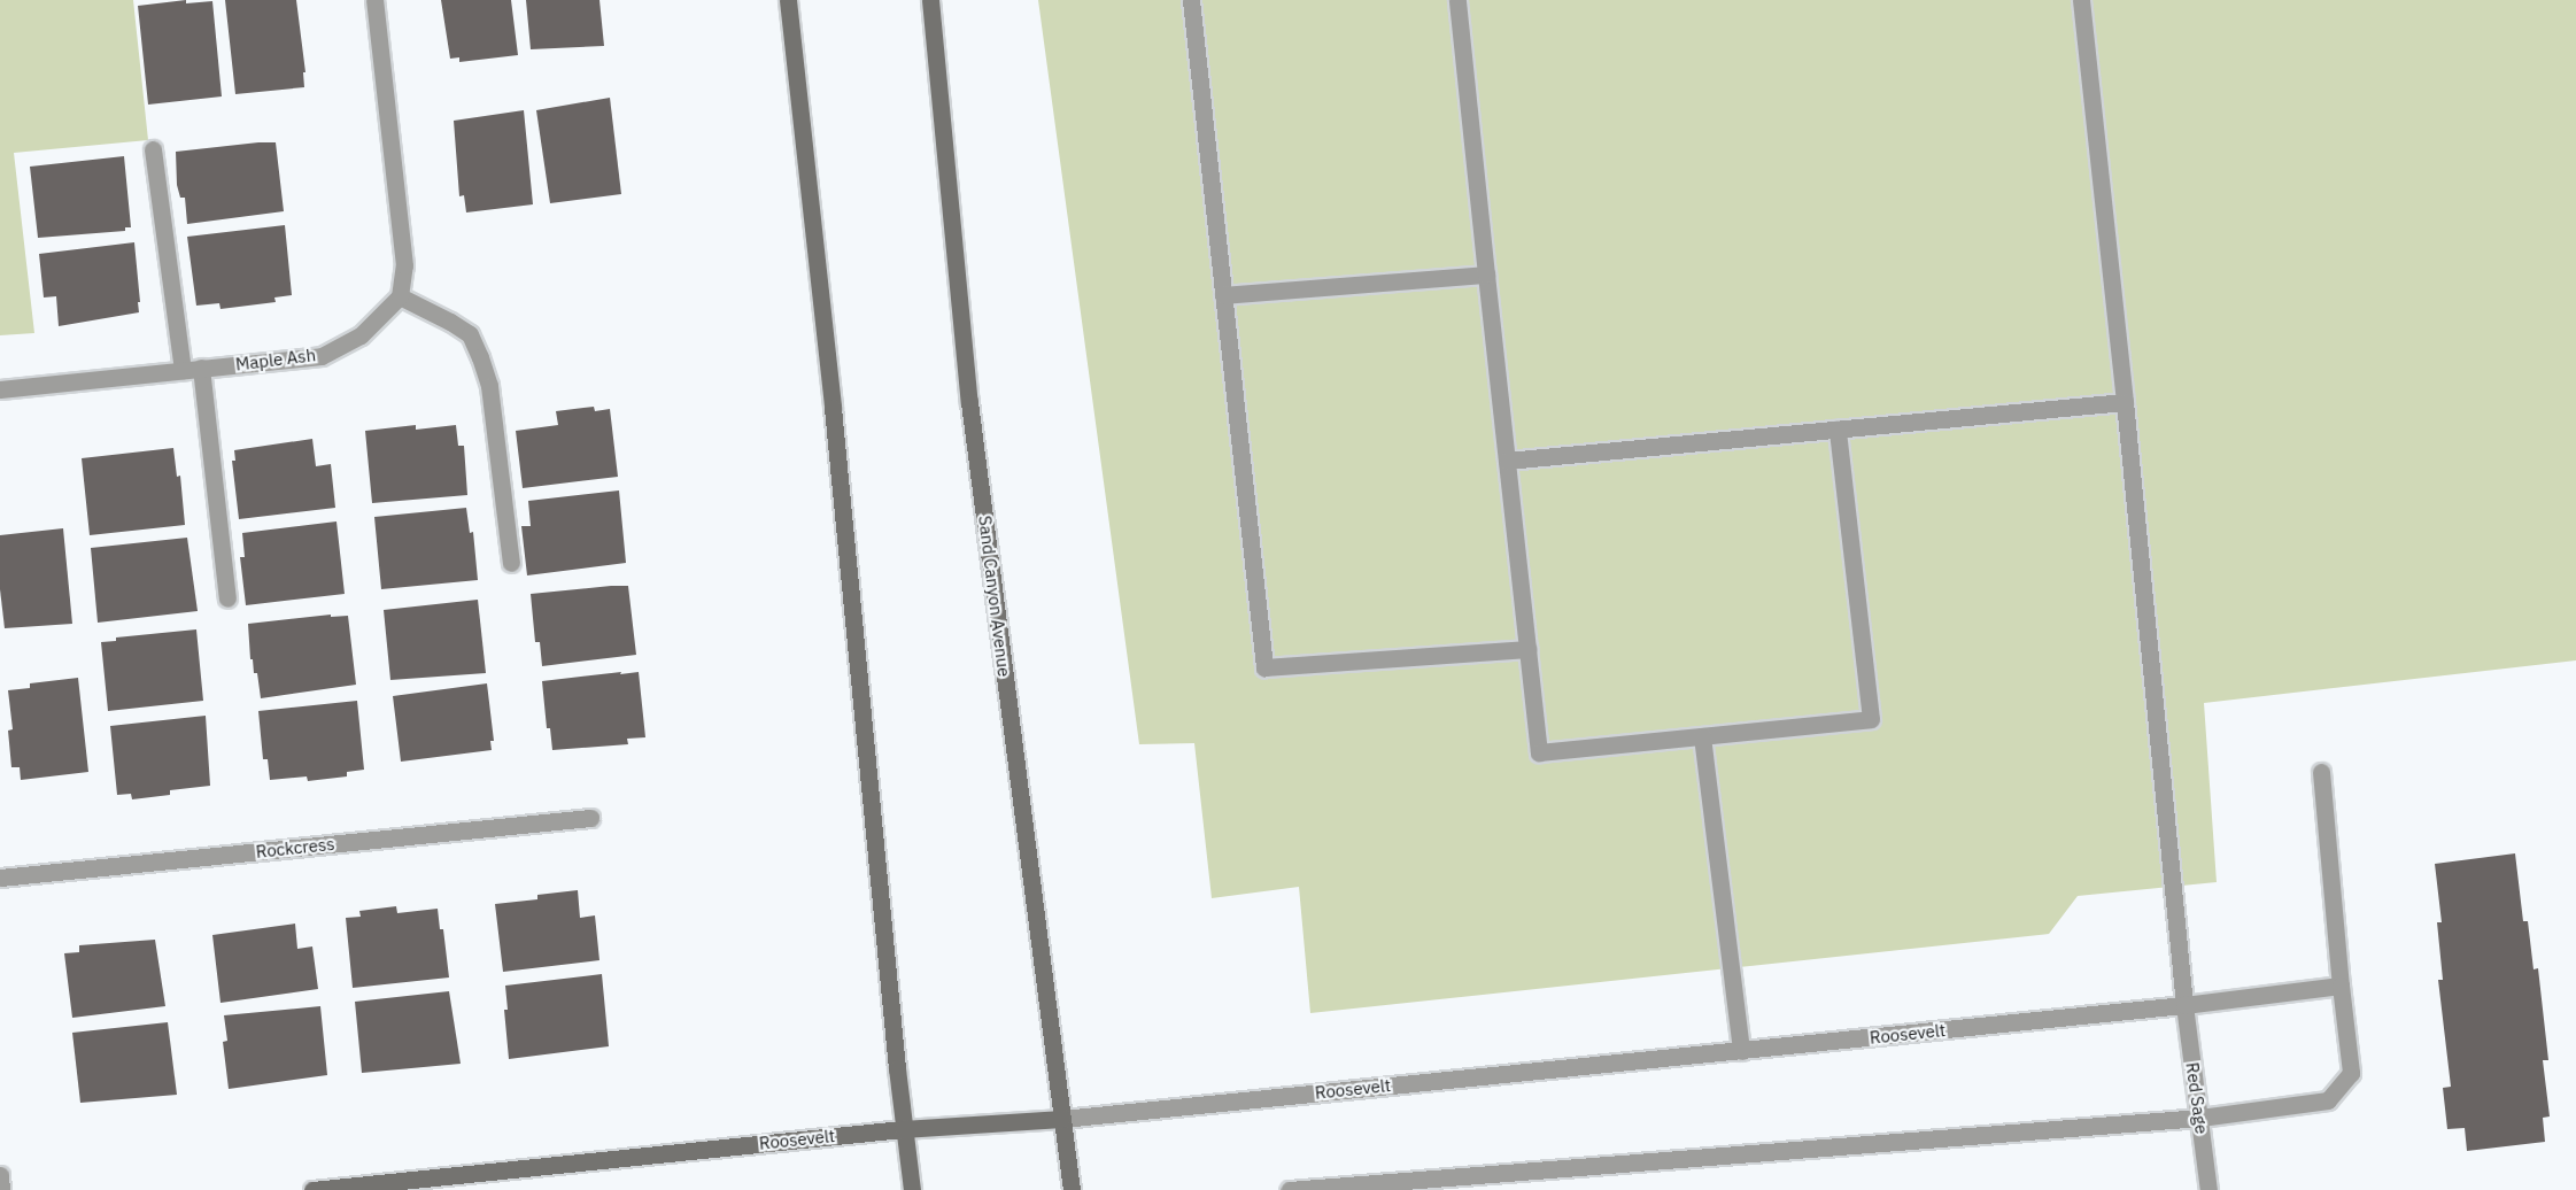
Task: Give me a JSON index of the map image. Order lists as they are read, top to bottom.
{
  "streets": {
    "main road": ["Sand Canyon Avenue", "Roosevelt"],
    "street": ["Maple Ash", "Rockcress", "Red Sage"]
  },
  "crossings": [
    ["Sand Canyon Avenue", "Roosevelt"],
    ["Roosevelt", "Red Sage"]
  ]
}
